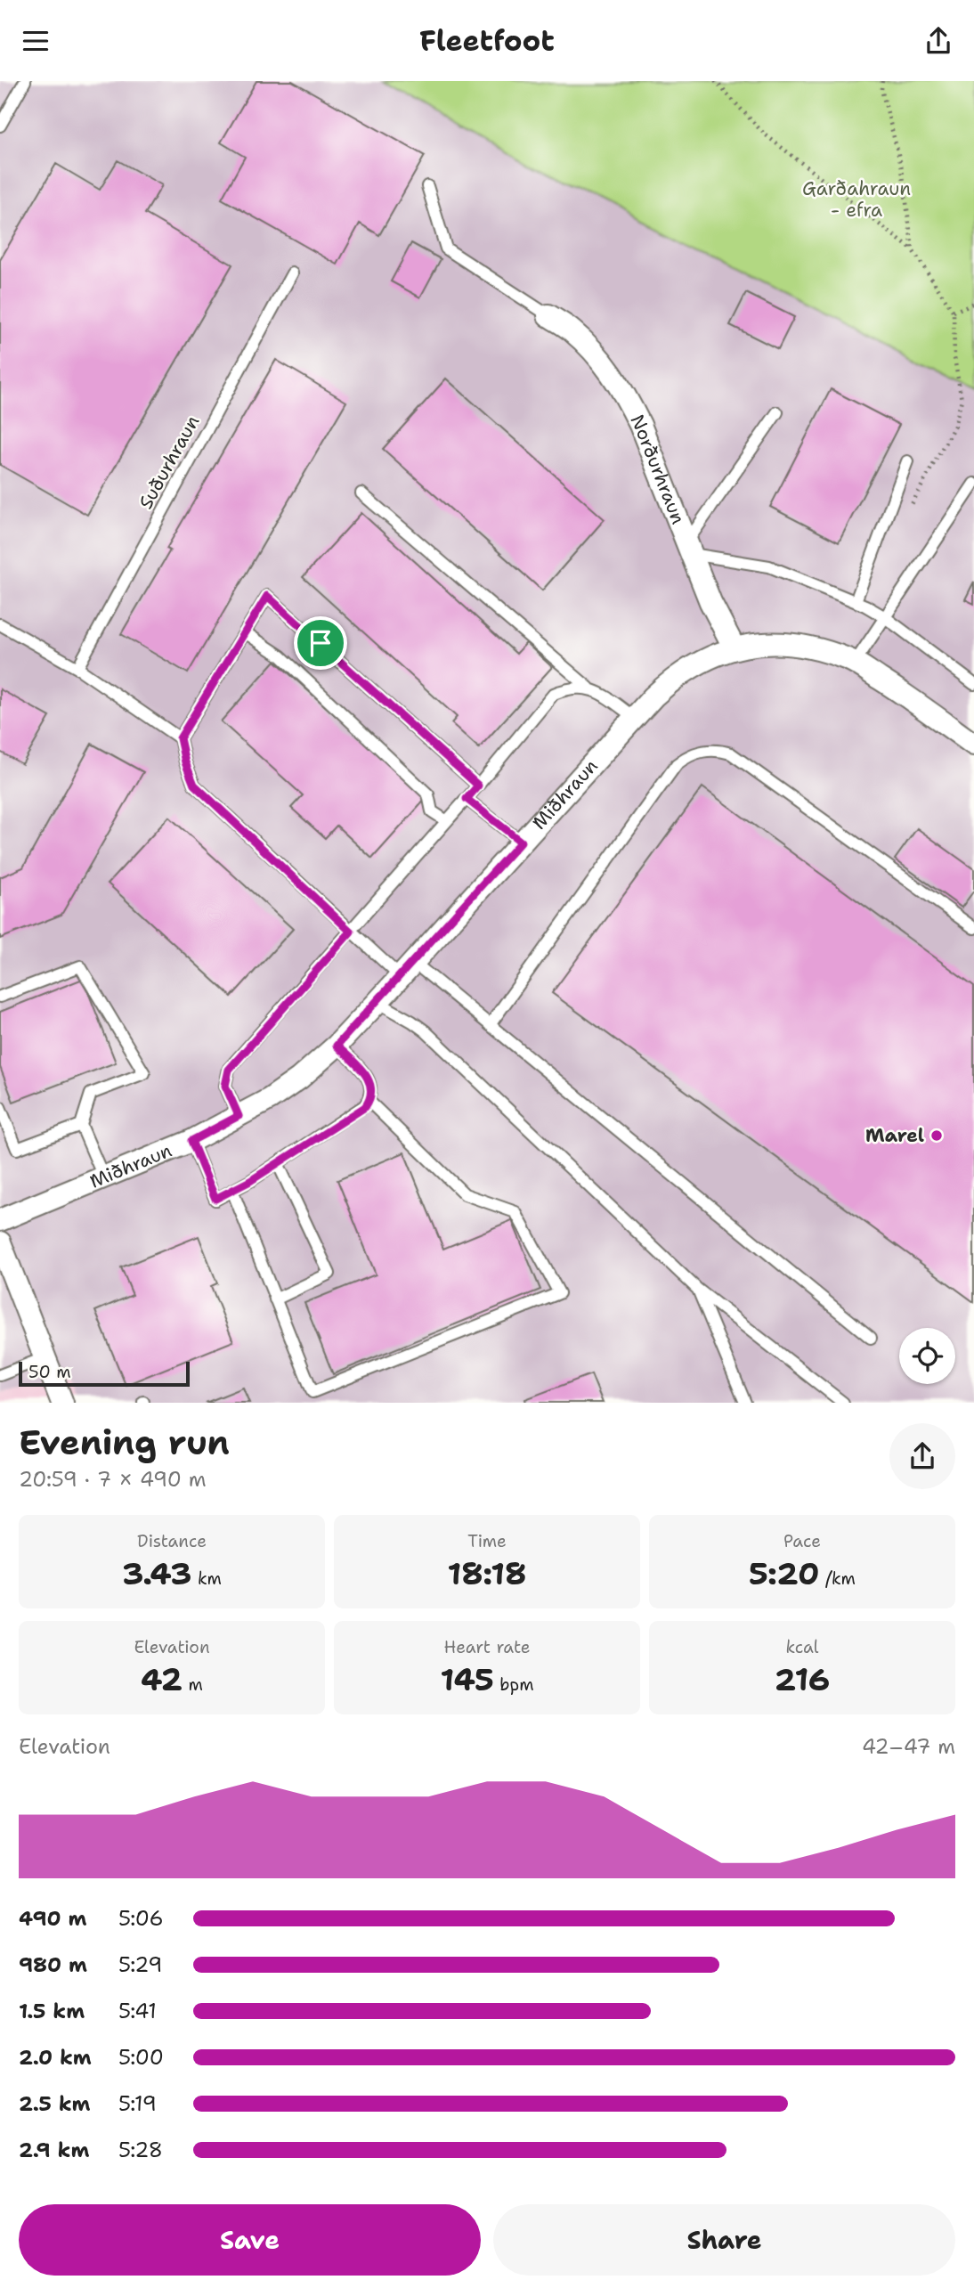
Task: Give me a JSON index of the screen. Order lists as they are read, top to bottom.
{
  "streets": {
    "street": ["Norðurhraun", "Miðhraun"],
    "lane": ["Suðurhraun"]
  },
  "crossings": [
    ["Norðurhraun", "Miðhraun"]
  ],
  "parks": ["Garðahraun - efra"],
  "places": ["Marel"],
  "scale_bar": "50 m",
  "page": {
    "header": "Fleetfoot",
    "scale": "50 m",
    "heading": ["Evening run", "20:59 · 7 × 490 m"],
    "stats": [
      ["Distance", "3.43 km"],
      ["Time", "18:18"],
      ["Pace", "5:20 /km"],
      ["Elevation", "42 m"],
      ["Heart rate", "145 bpm"],
      ["kcal", "216"]
    ],
    "chart": ["Elevation", "42–47 m"],
    "list": [
      {
        "name": "490 m",
        "note": "5:06"
      },
      {
        "name": "980 m",
        "note": "5:29"
      },
      {
        "name": "1.5 km",
        "note": "5:41"
      },
      {
        "name": "2.0 km",
        "note": "5:00"
      },
      {
        "name": "2.5 km",
        "note": "5:19"
      },
      {
        "name": "2.9 km",
        "note": "5:28"
      }
    ],
    "buttons": ["Save", "Share"]
  }
}
